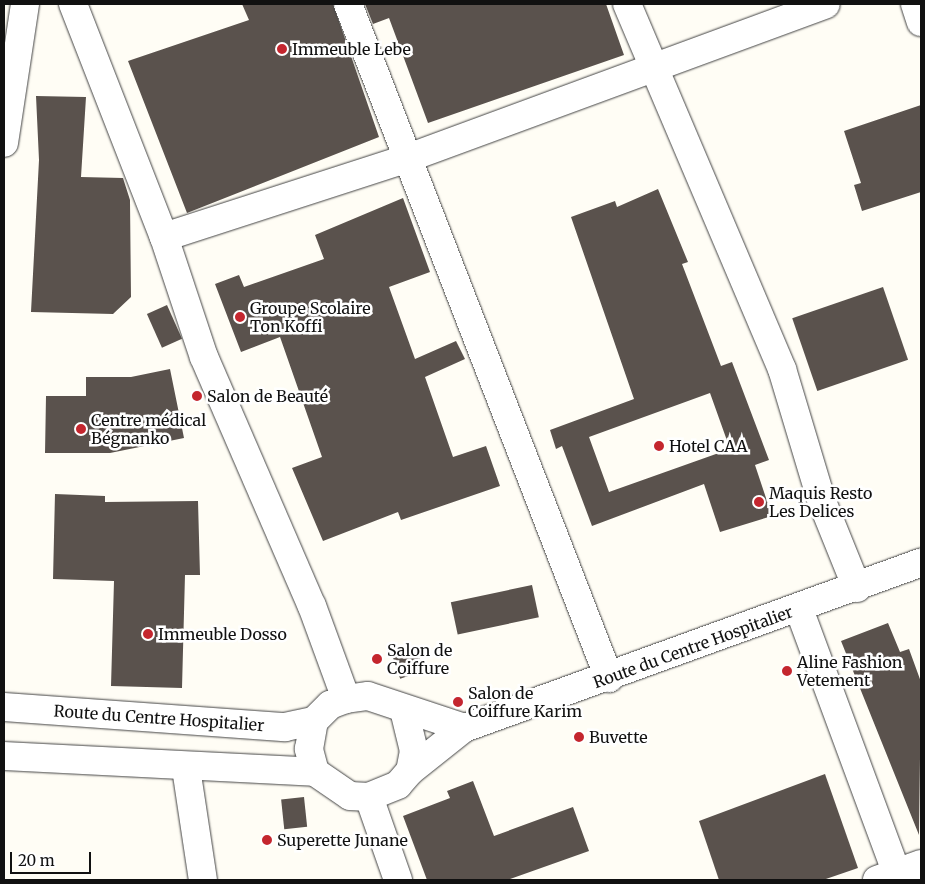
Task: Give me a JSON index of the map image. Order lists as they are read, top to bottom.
{
  "streets": {
    "street": ["Route du Centre Hospitalier"]
  },
  "places": [
    "Immeuble Lebe",
    "Groupe Scolaire Ton Koffi",
    "Salon de Beauté",
    "Centre médical Bégnanko",
    "Hotel CAA",
    "Maquis Resto Les Delices",
    "Immeuble Dosso",
    "Salon de Coiffure",
    "Aline Fashion Vetement",
    "Salon de Coiffure Karim",
    "Buvette",
    "Superette Junane"
  ],
  "scale_bar": "20 m"
}
